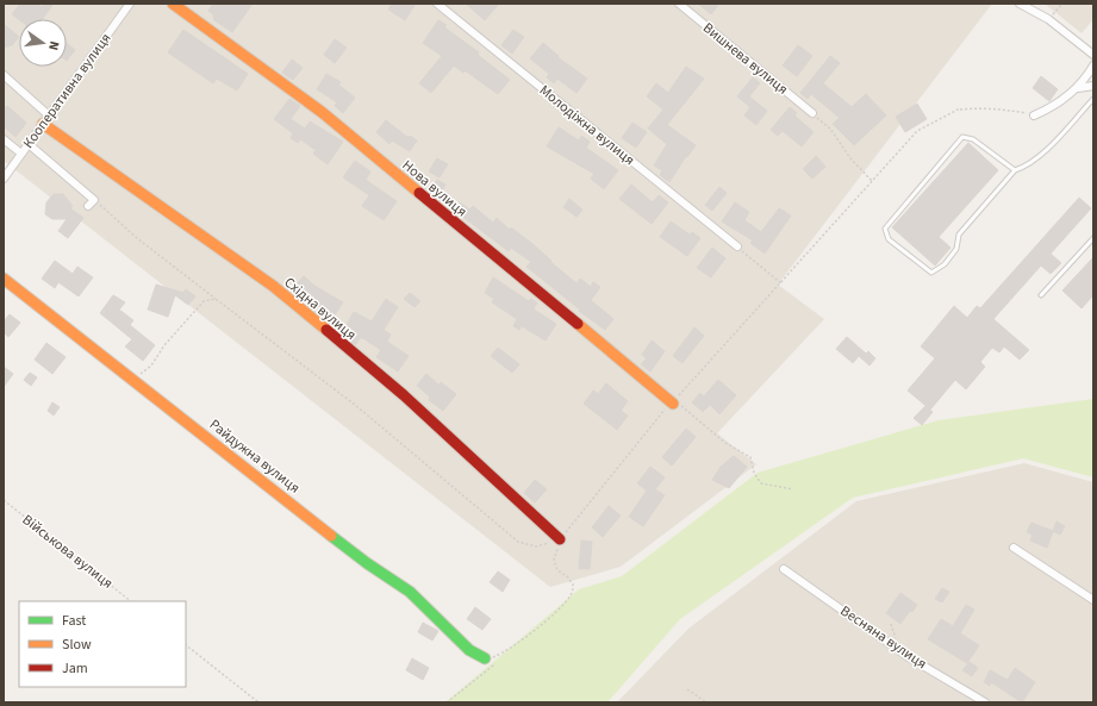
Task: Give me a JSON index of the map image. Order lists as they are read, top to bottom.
{
  "streets": {
    "street": [
      "Вишнева вулиця",
      "Кооперативна вулиця",
      "Молодіжна вулиця",
      "Нова вулиця",
      "Східна вулиця",
      "Райдужна вулиця",
      "Весняна вулиця"
    ],
    "path": ["Військова вулиця"]
  },
  "crossings": [
    ["Кооперативна вулиця", "Східна вулиця"]
  ],
  "legend": ["Fast", "Slow", "Jam"],
  "north": "right"
}
